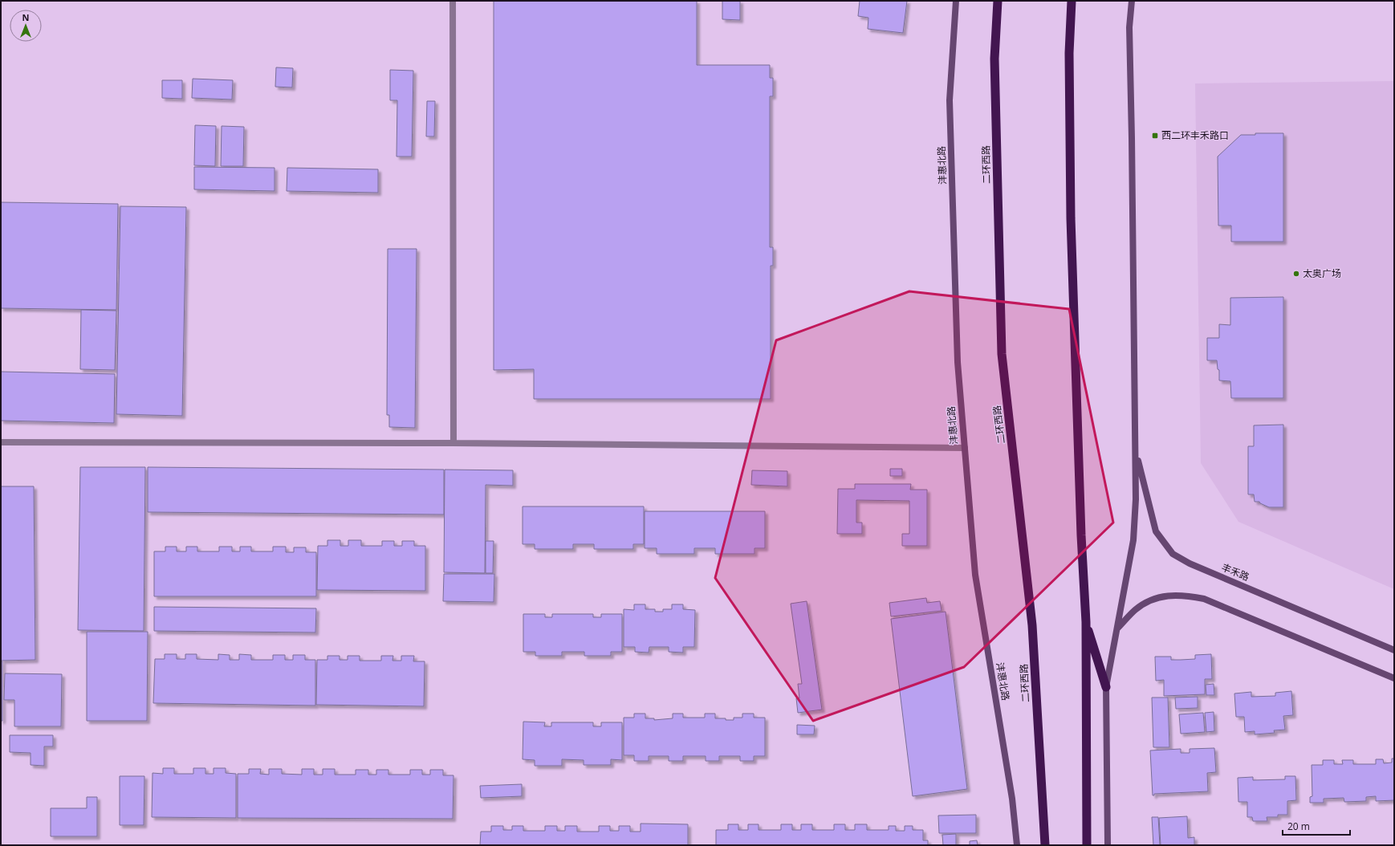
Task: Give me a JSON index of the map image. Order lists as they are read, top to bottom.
{
  "streets": {
    "highway": ["二环西路"],
    "main road": ["沣惠北路", "丰禾路"]
  },
  "places": {
    "transit": ["西二环丰禾路口"],
    "other": ["太奥广场"]
  },
  "scale_bar": "20 m",
  "north": "top"
}
